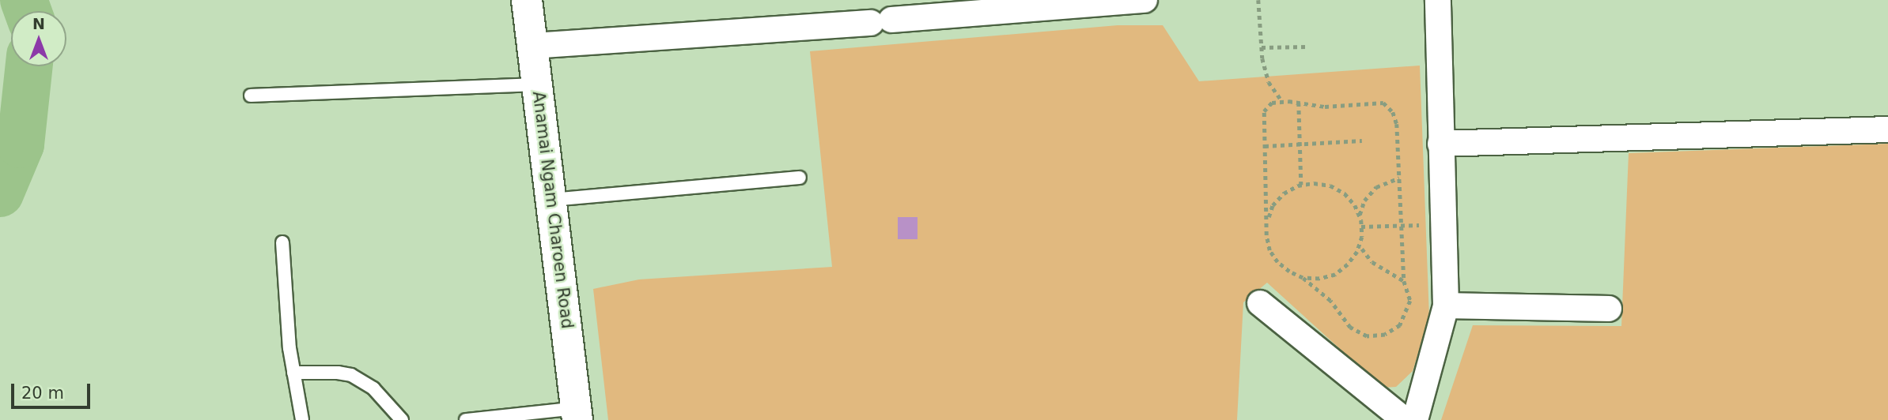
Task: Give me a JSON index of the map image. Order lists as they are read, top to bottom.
{
  "streets": {
    "street": ["Anamai Ngam Charoen Road"]
  },
  "scale_bar": "20 m",
  "north": "top"
}
